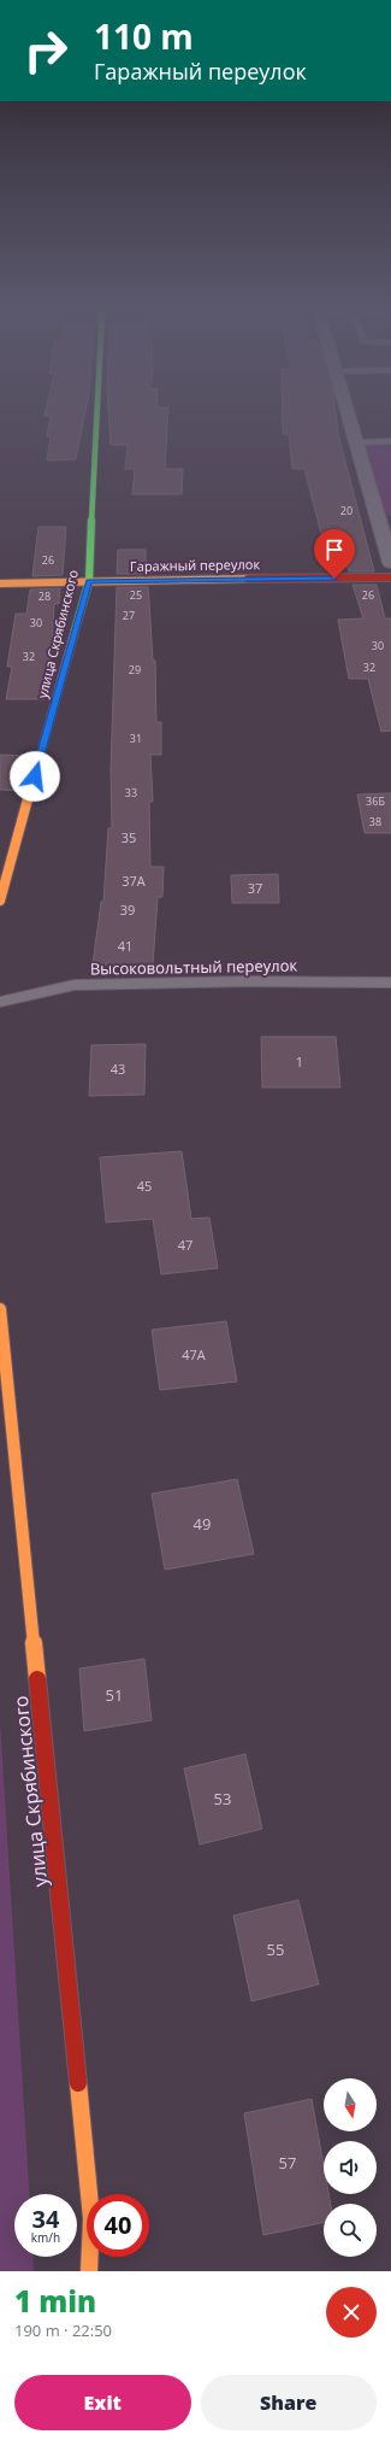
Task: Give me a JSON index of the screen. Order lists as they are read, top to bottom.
{
  "streets": {
    "street": ["Гаражный переулок", "улица Скрябинского"],
    "lane": ["Высоковольтный переулок"]
  },
  "crossings": [
    ["Гаражный переулок", "улица Скрябинского"]
  ],
  "house_numbers": [
    "20",
    "26",
    "25",
    "26",
    "28",
    "27",
    "30",
    "30",
    "32",
    "32",
    "29",
    "31",
    "33",
    "36Б",
    "38",
    "35",
    "37А",
    "37",
    "39",
    "41",
    "1",
    "43",
    "45",
    "47",
    "47А",
    "49",
    "51",
    "53",
    "55",
    "57"
  ],
  "north": "bottom",
  "page": {
    "turn": ["110 m", "Гаражный переулок"],
    "speed": "34 km/h",
    "limit": "40",
    "heading": ["1 min", "190 m · 22:50"],
    "buttons": ["Exit", "Share"]
  }
}
